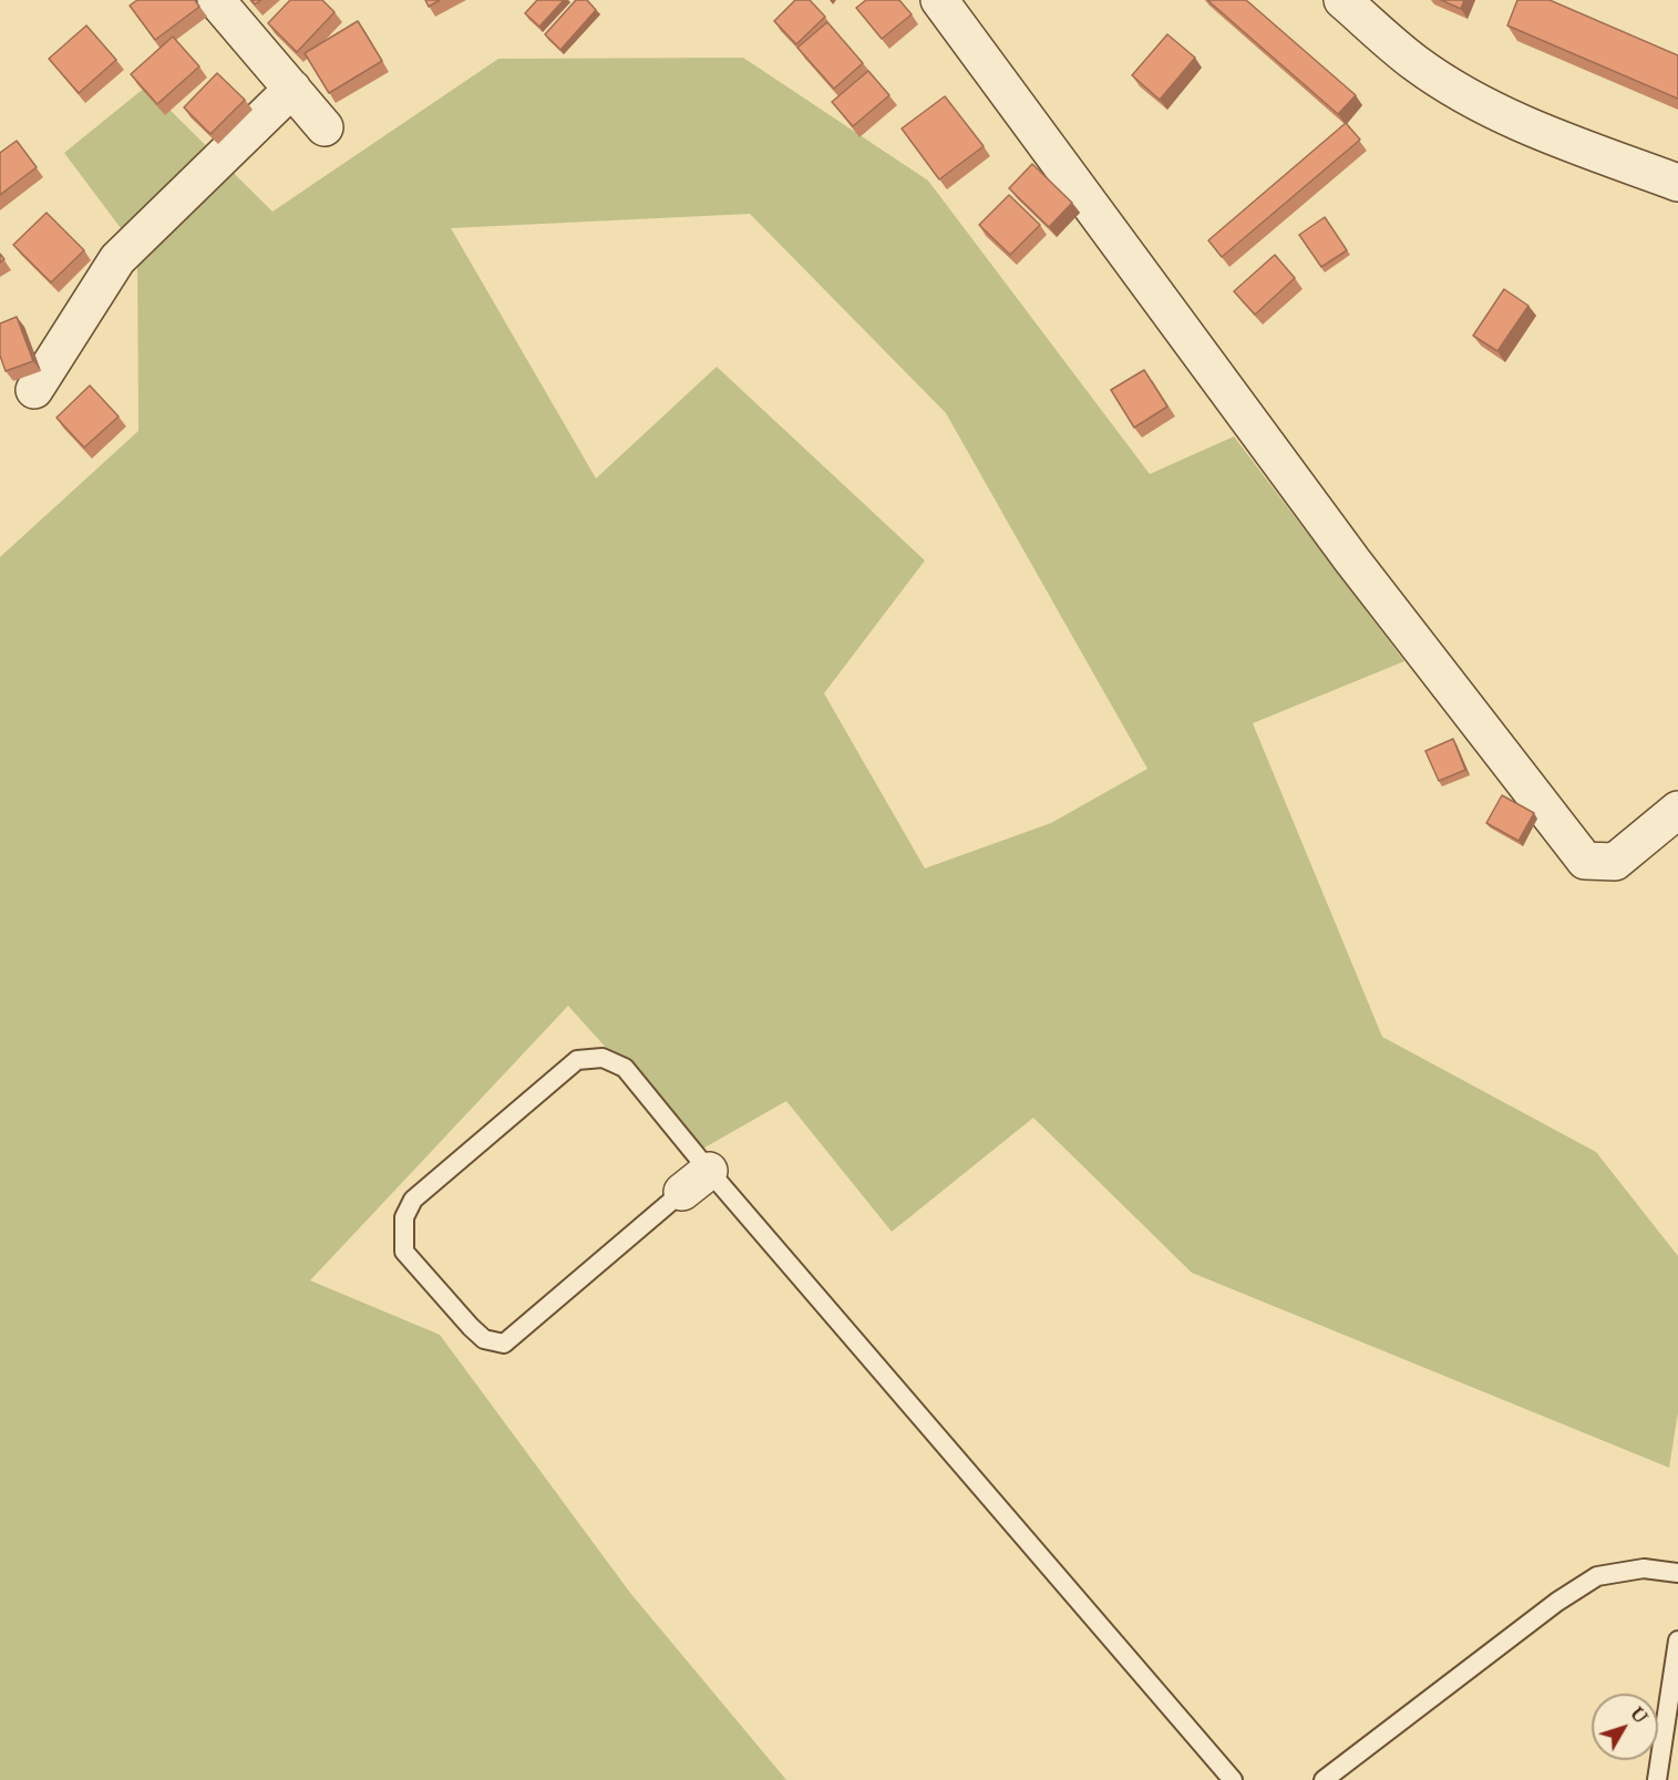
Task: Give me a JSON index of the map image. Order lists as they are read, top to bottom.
{
  "north": "top right"
}
